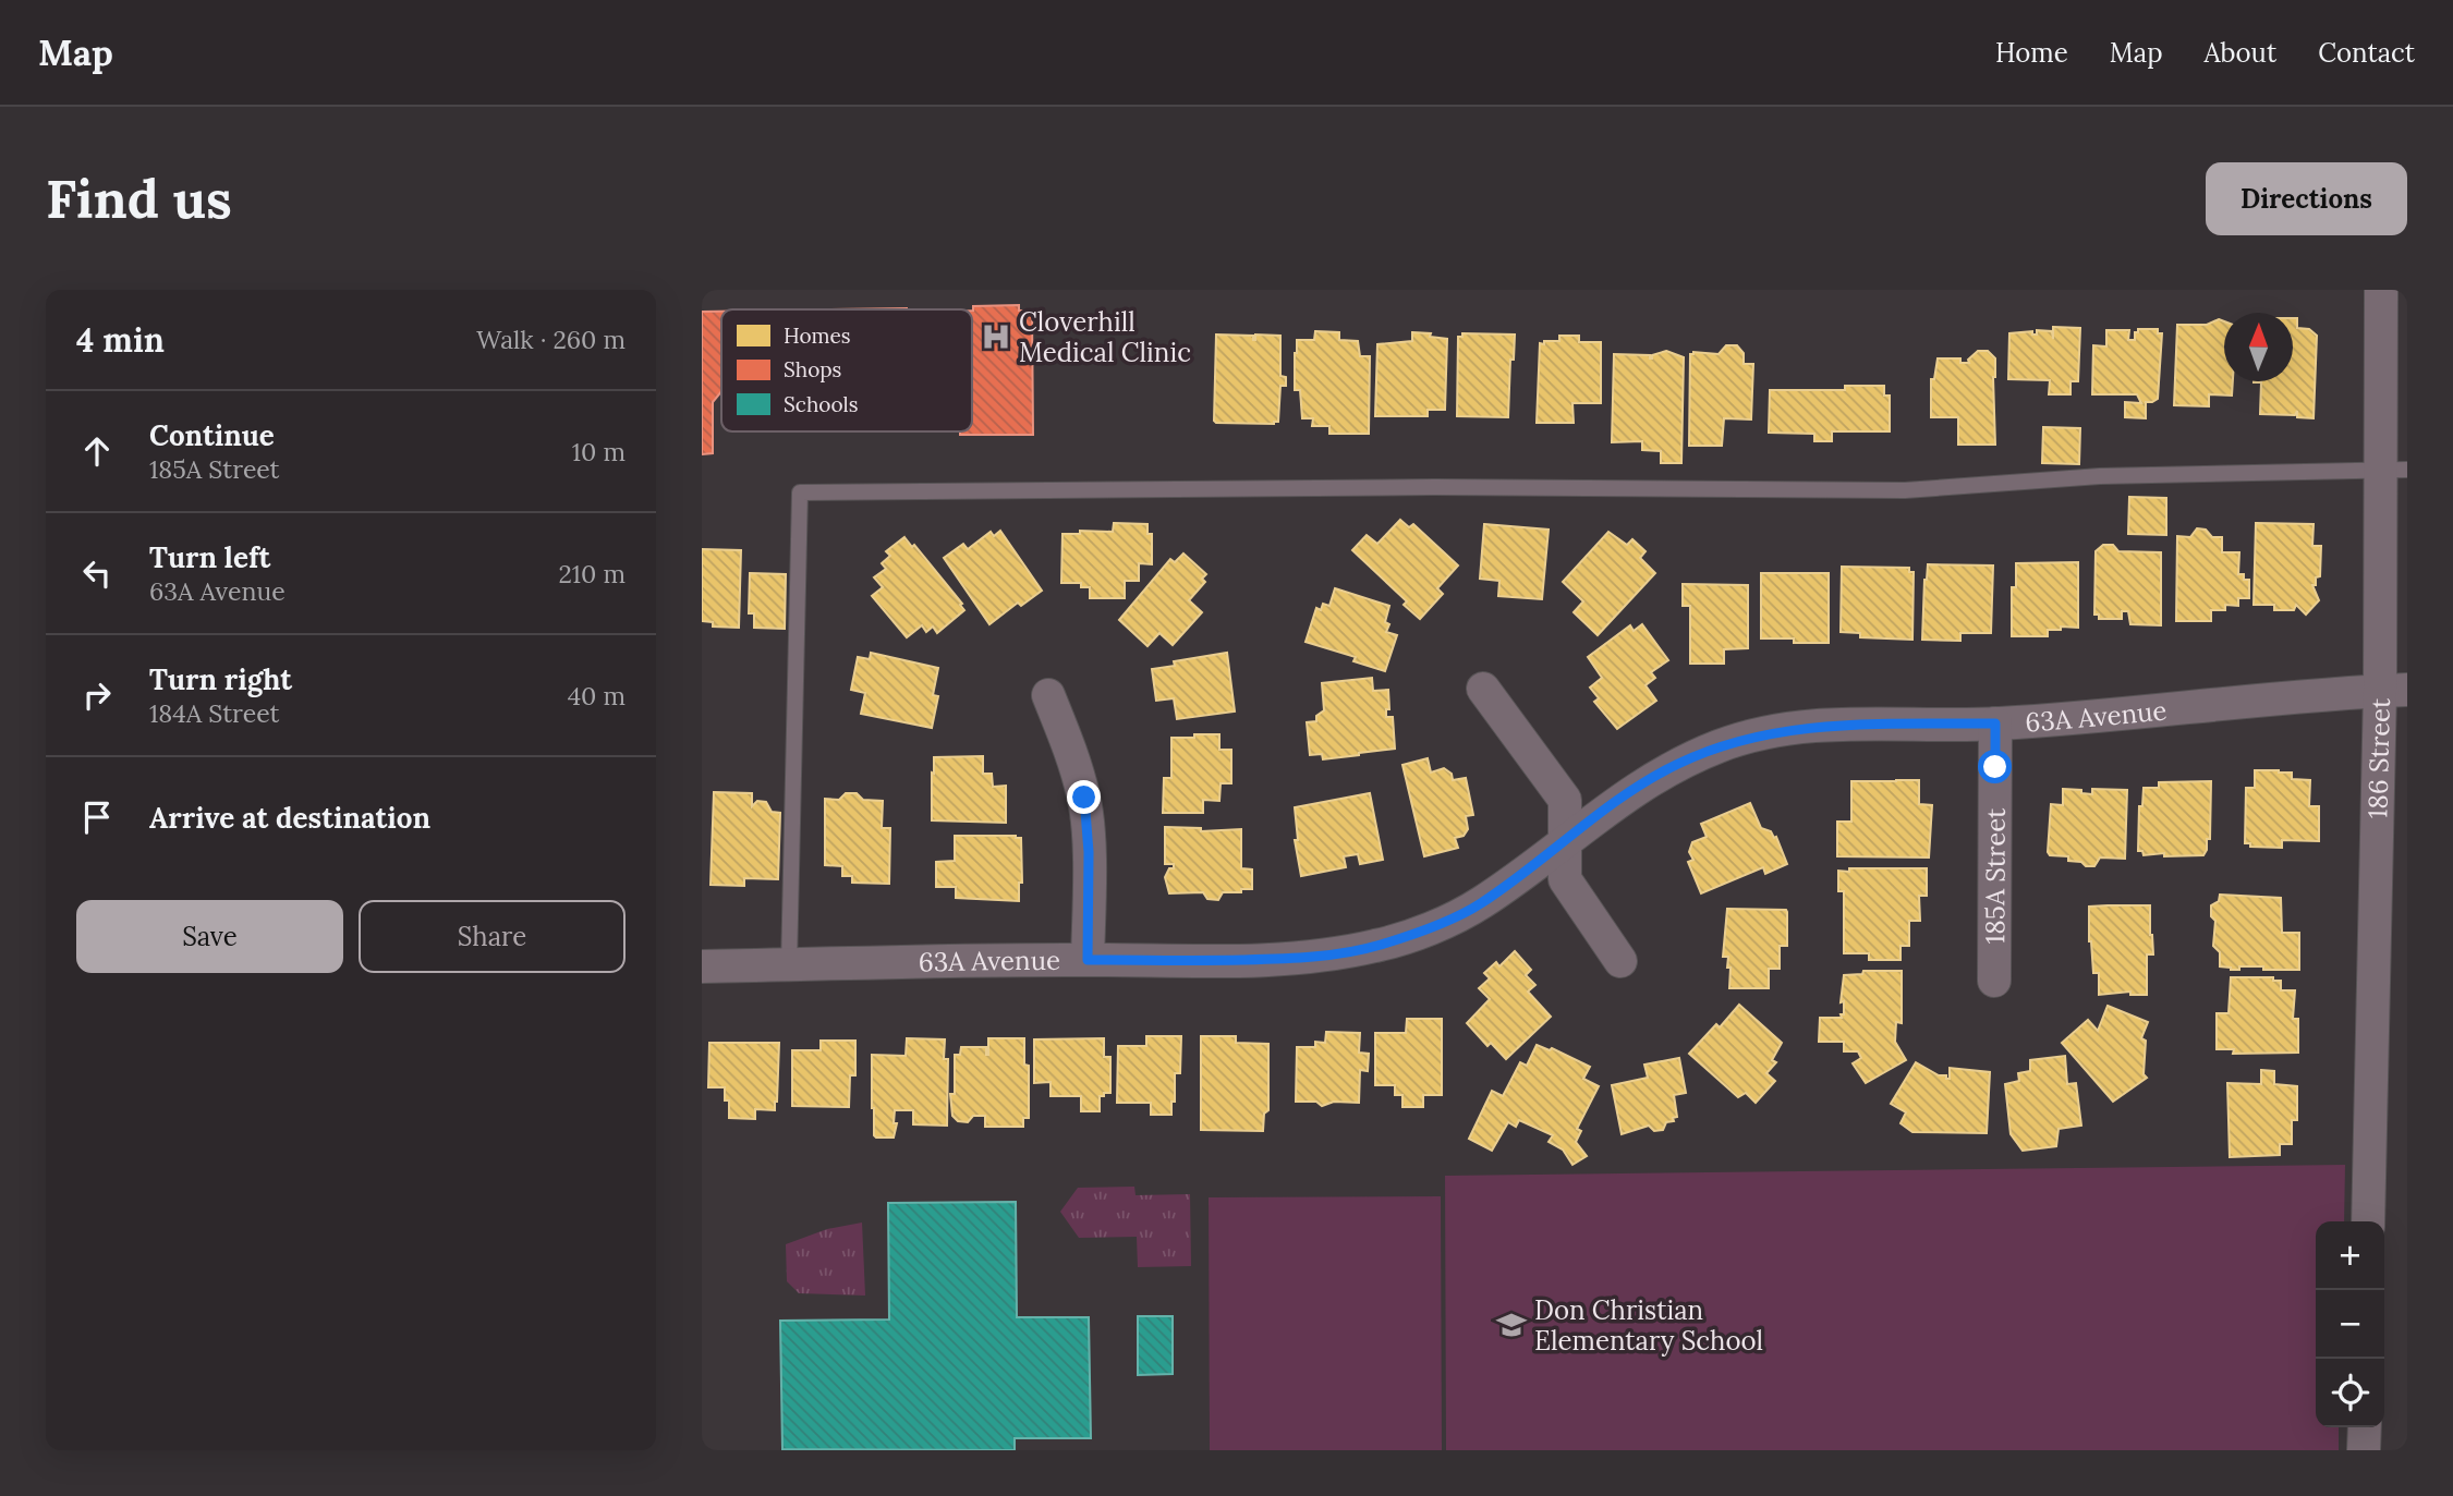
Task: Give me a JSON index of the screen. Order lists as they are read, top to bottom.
{
  "streets": {
    "street": ["63A Avenue", "186 Street", "185A Street"]
  },
  "crossings": [
    ["63A Avenue", "186 Street"],
    ["63A Avenue", "185A Street"]
  ],
  "places": {
    "hospital": ["Cloverhill Medical Clinic"],
    "school or university": ["Don Christian Elementary School"]
  },
  "legend": ["Homes", "Shops", "Schools"],
  "north": "top",
  "page": {
    "header": "Map",
    "nav": [
      "Home",
      "Map",
      "About",
      "Contact"
    ],
    "buttons": [
      "Directions",
      ["Save", "Share"]
    ],
    "title": "Find us",
    "heading": ["4 min", "Walk · 260 m"],
    "list": [
      ["Continue", "185A Street", "10 m"],
      ["Turn left", "63A Avenue", "210 m"],
      ["Turn right", "184A Street", "40 m"],
      "Arrive at destination"
    ],
    "map_buttons": ["+", "−"]
  }
}
